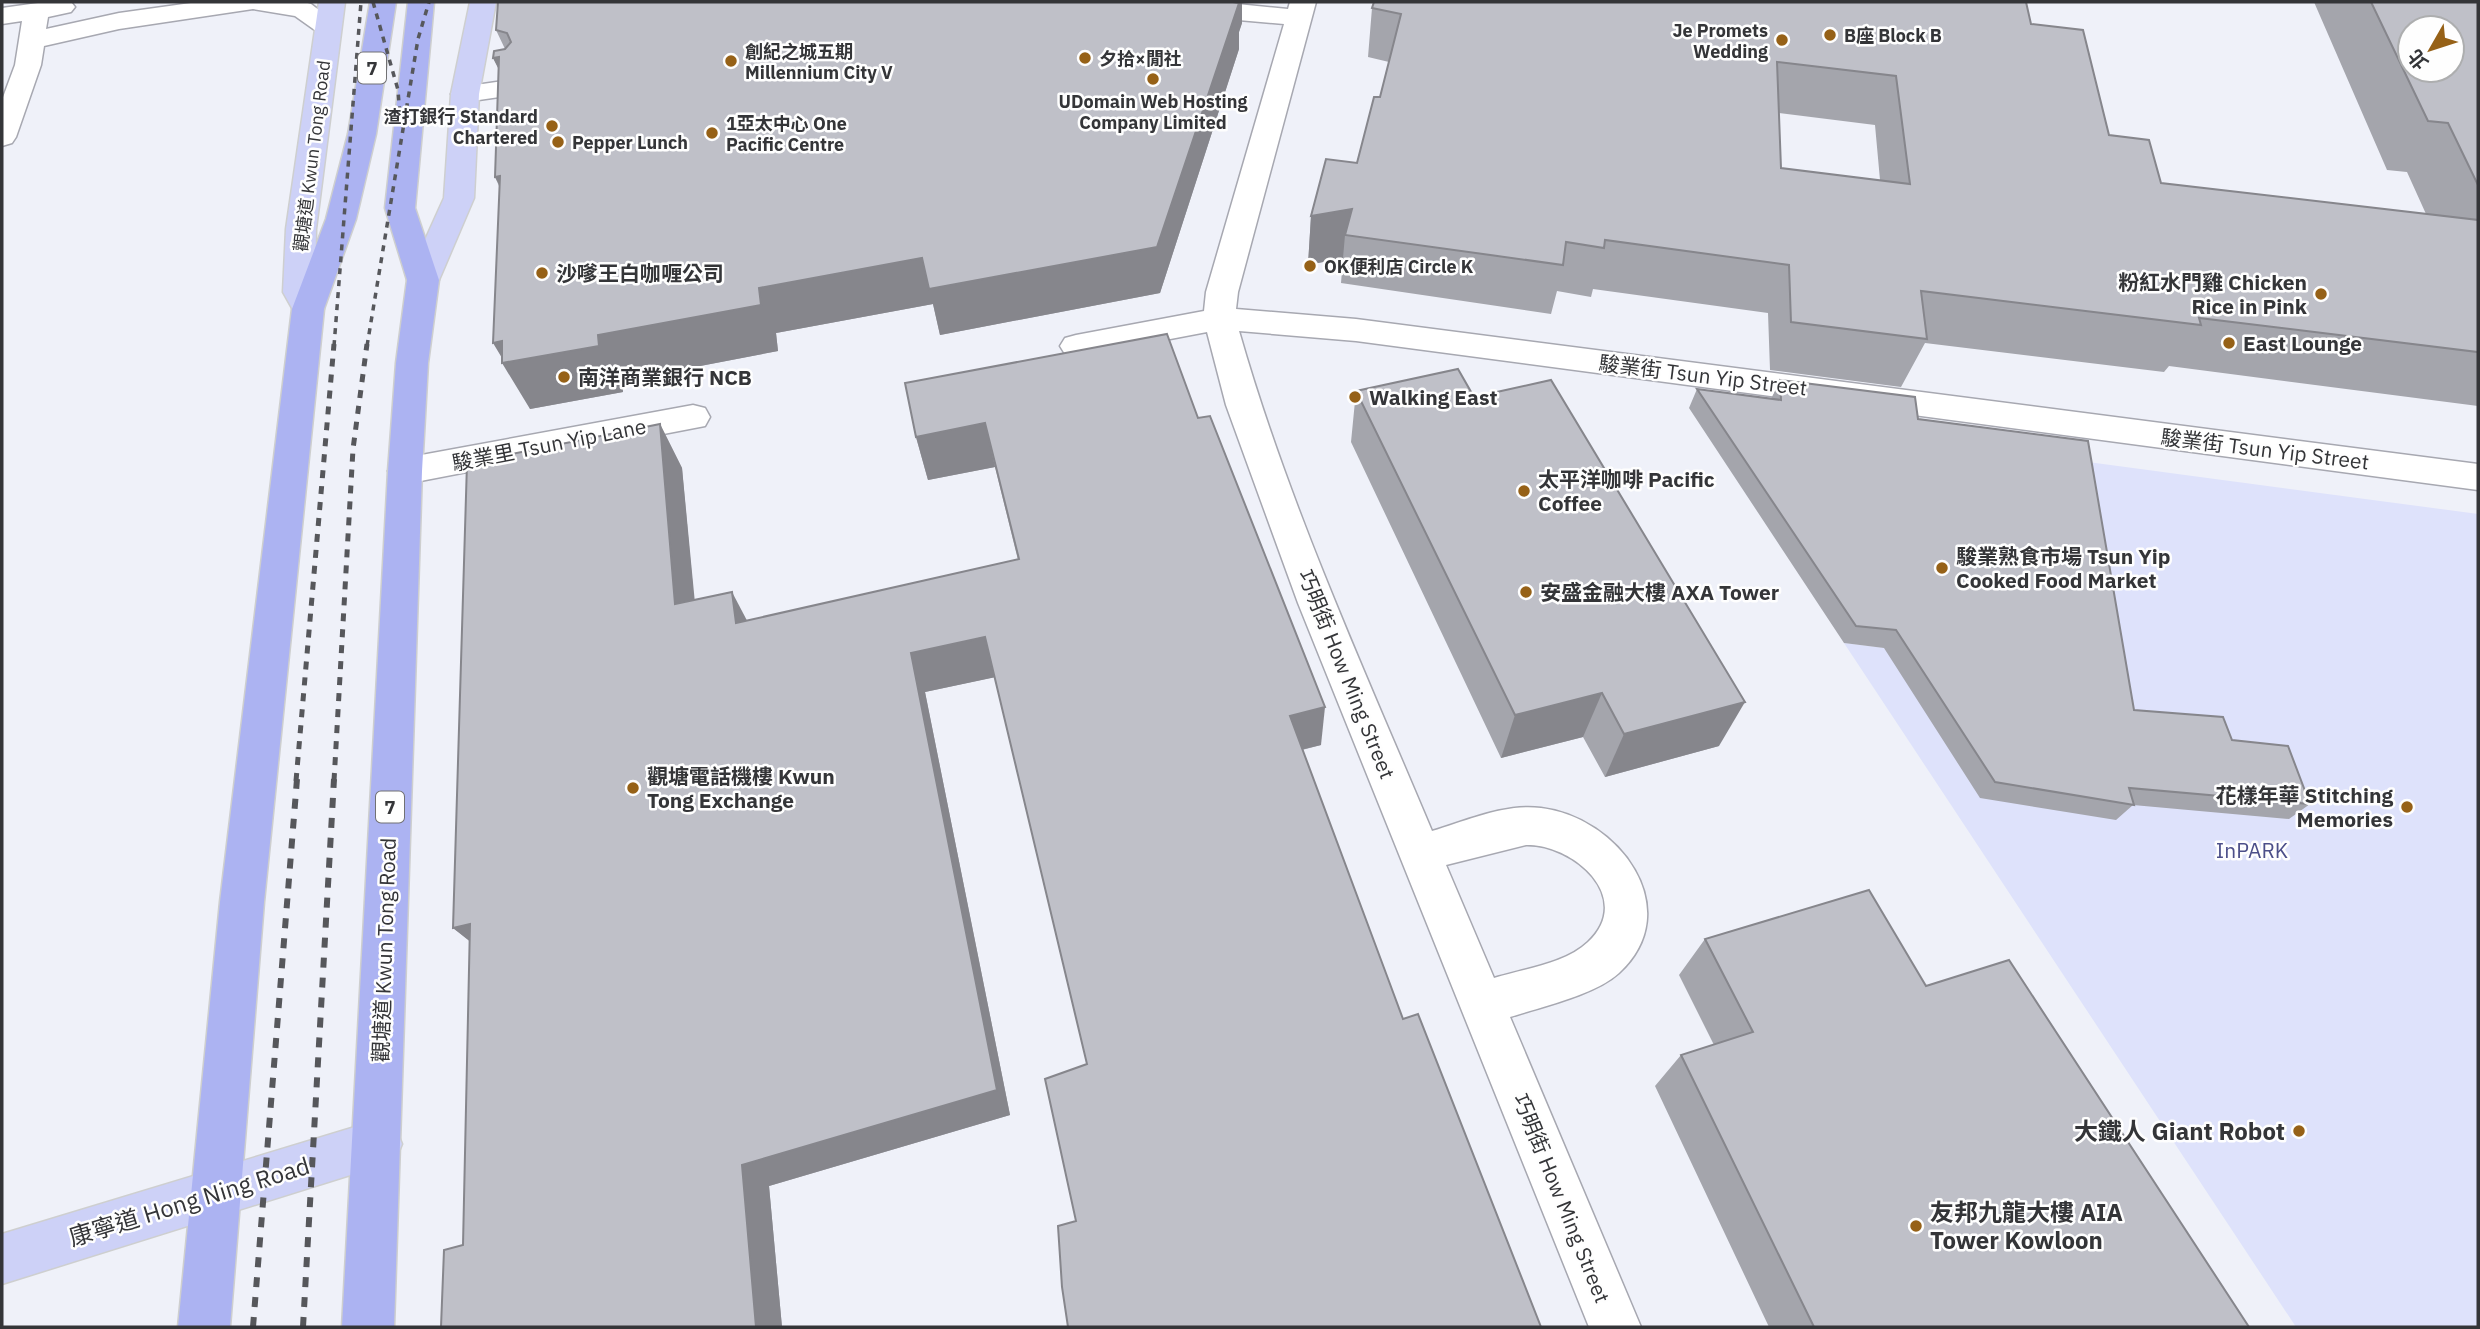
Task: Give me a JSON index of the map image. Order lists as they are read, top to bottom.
{
  "streets": {
    "highway": ["7", "觀塘道 Kwun Tong Road"],
    "main road": ["康寧道 Hong Ning Road"],
    "street": ["駿業街 Tsun Yip Street", "駿業里 Tsun Yip Lane", "巧明街 How Ming Street"]
  },
  "crossings": [
    ["觀塘道 Kwun Tong Road", "駿業里 Tsun Yip Lane"],
    ["觀塘道 Kwun Tong Road", "康寧道 Hong Ning Road"],
    ["駿業街 Tsun Yip Street", "巧明街 How Ming Street"]
  ],
  "parks": ["InPARK"],
  "places": [
    "B座 Block B",
    "Je Promets Wedding",
    "夕拾×閒社",
    "創紀之城五期 Millennium City V",
    "UDomain Web Hosting Company Limited",
    "渣打銀行 Standard Chartered",
    "1亞太中心 One Pacific Centre",
    "Pepper Lunch",
    "OK便利店 Circle K",
    "沙嗲王白咖喱公司",
    "粉紅水門雞 Chicken Rice in Pink",
    "East Lounge",
    "南洋商業銀行 NCB",
    "Walking East",
    "太平洋咖啡 Pacific Coffee",
    "駿業熟食市場 Tsun Yip Cooked Food Market",
    "安盛金融大樓 AXA Tower",
    "觀塘電話機樓 Kwun Tong Exchange",
    "花樣年華 Stitching Memories",
    "大鐵人 Giant Robot",
    "友邦九龍大樓 AIA Tower Kowloon"
  ],
  "north": "bottom left"
}
